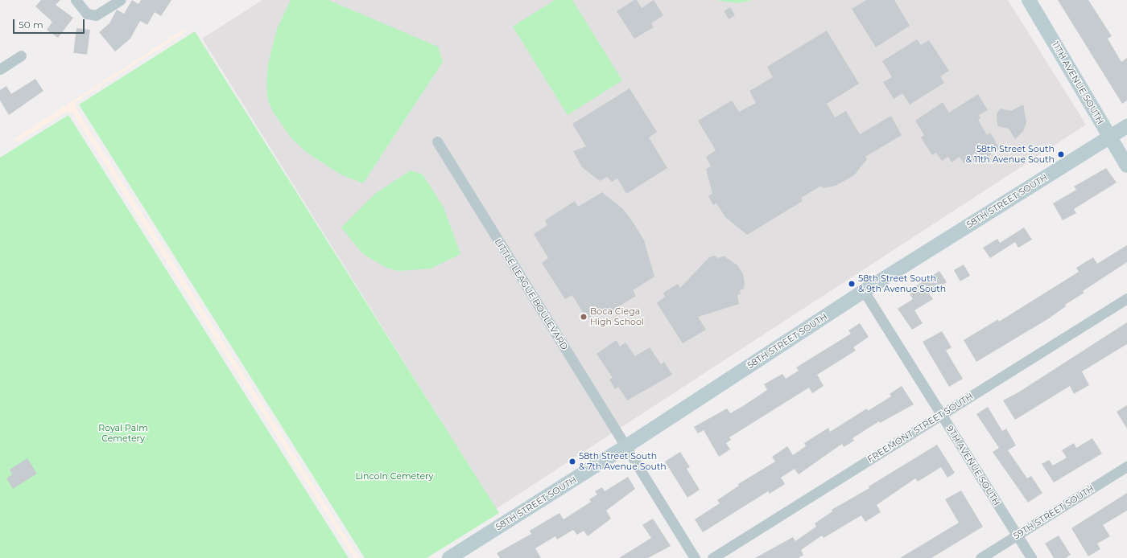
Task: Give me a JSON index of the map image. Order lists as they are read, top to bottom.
{
  "streets": {
    "street": [
      "11TH AVENUE SOUTH",
      "58TH STREET SOUTH",
      "LITTLE LEAGUE BOULEVARD",
      "FREEMONT STREET SOUTH",
      "9TH AVENUE SOUTH",
      "59TH STREET SOUTH"
    ]
  },
  "crossings": [
    ["11TH AVENUE SOUTH", "58TH STREET SOUTH"],
    ["58TH STREET SOUTH", "LITTLE LEAGUE BOULEVARD"],
    ["58TH STREET SOUTH", "9TH AVENUE SOUTH"],
    ["FREEMONT STREET SOUTH", "9TH AVENUE SOUTH"],
    ["9TH AVENUE SOUTH", "59TH STREET SOUTH"]
  ],
  "parks": ["Royal Palm Cemetery", "Lincoln Cemetery"],
  "places": [
    "58th Street South & 11th Avenue South",
    "58th Street South & 9th Avenue South",
    "Boca Ciega High School",
    "58th Street South & 7th Avenue South"
  ],
  "scale_bar": "50 m"
}
